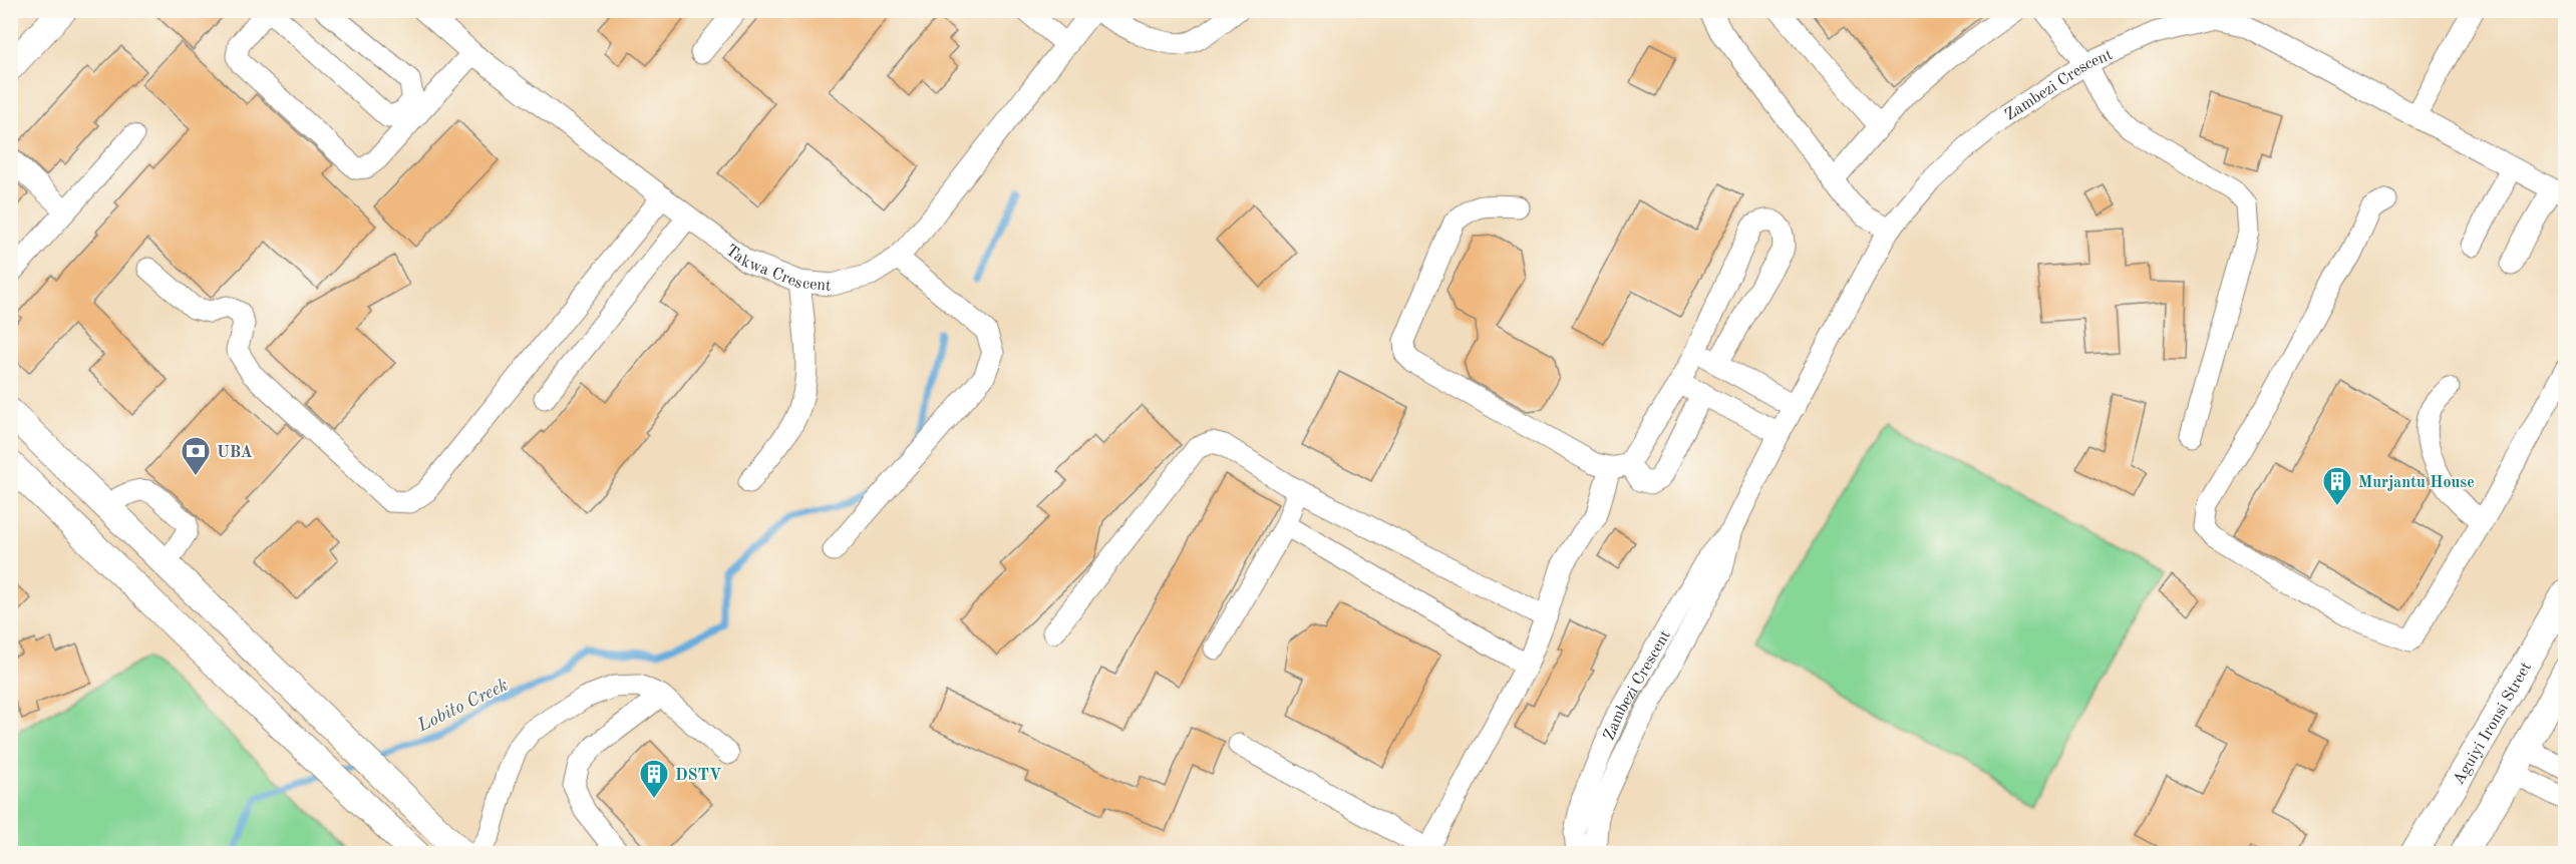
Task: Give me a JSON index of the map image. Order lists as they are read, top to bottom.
{
  "streets": {
    "main road": ["Aguiyi Ironsi Street"],
    "street": ["Zambezi Crescent", "Takwa Crescent"]
  },
  "water": ["Lobito Creek"],
  "places": {
    "bank": ["UBA"],
    "building": ["Murjantu House", "DSTV"]
  }
}
